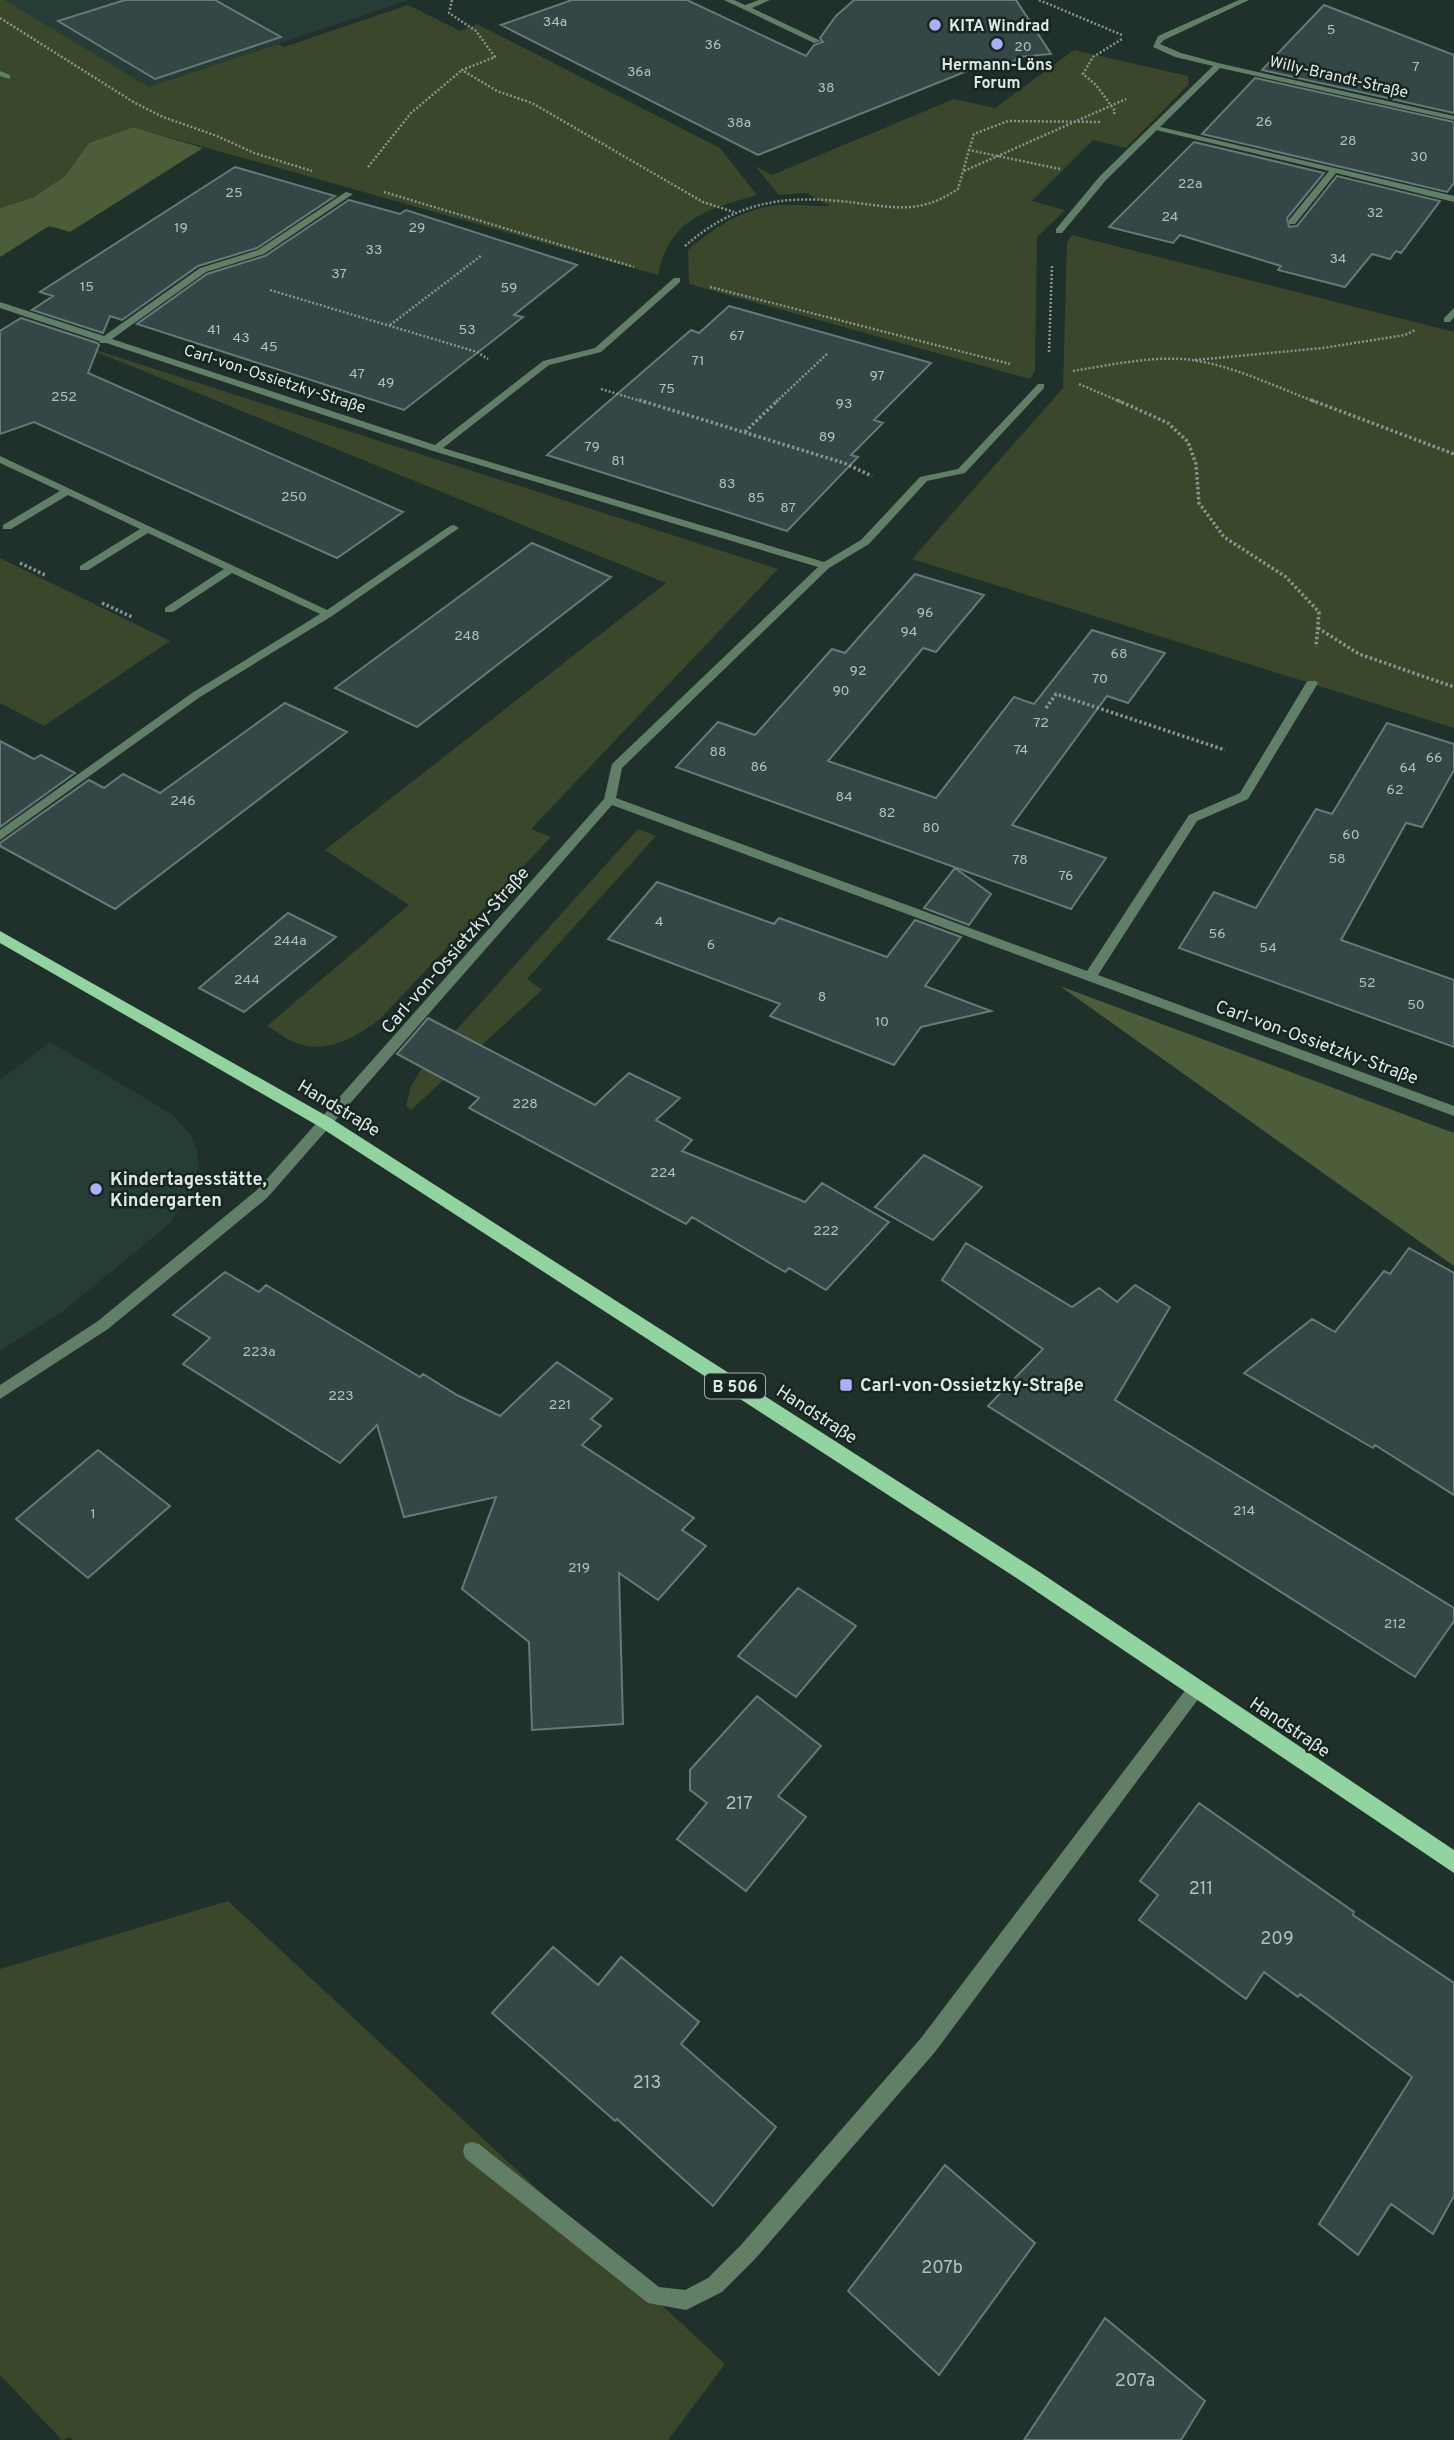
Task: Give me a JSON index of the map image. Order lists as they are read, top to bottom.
{
  "streets": {
    "main road": ["Handstraße", "B 506"],
    "street": ["Willy-Brandt-Straße", "Carl-von-Ossietzky-Straße"]
  },
  "crossings": [
    ["Carl-von-Ossietzky-Straße", "Handstraße"]
  ],
  "places": {
    "other": ["KITA Windrad", "Hermann-Löns Forum", "Kindertagesstätte, Kindergarten"],
    "transit": ["Carl-von-Ossietzky-Straße"]
  },
  "house_numbers": [
    "34a",
    "5",
    "36",
    "20",
    "7",
    "36a",
    "38",
    "26",
    "38a",
    "28",
    "30",
    "22a",
    "25",
    "32",
    "24",
    "19",
    "29",
    "33",
    "34",
    "37",
    "15",
    "59",
    "41",
    "53",
    "67",
    "43",
    "45",
    "71",
    "47",
    "97",
    "49",
    "75",
    "252",
    "93",
    "89",
    "79",
    "81",
    "83",
    "250",
    "85",
    "87",
    "96",
    "94",
    "248",
    "68",
    "92",
    "70",
    "90",
    "72",
    "74",
    "88",
    "66",
    "86",
    "64",
    "62",
    "84",
    "246",
    "82",
    "80",
    "60",
    "58",
    "78",
    "76",
    "4",
    "56",
    "244a",
    "6",
    "54",
    "244",
    "52",
    "8",
    "50",
    "10",
    "228",
    "224",
    "222",
    "223a",
    "223",
    "221",
    "214",
    "1",
    "219",
    "212",
    "217",
    "211",
    "209",
    "213",
    "207b",
    "207a"
  ]
}
